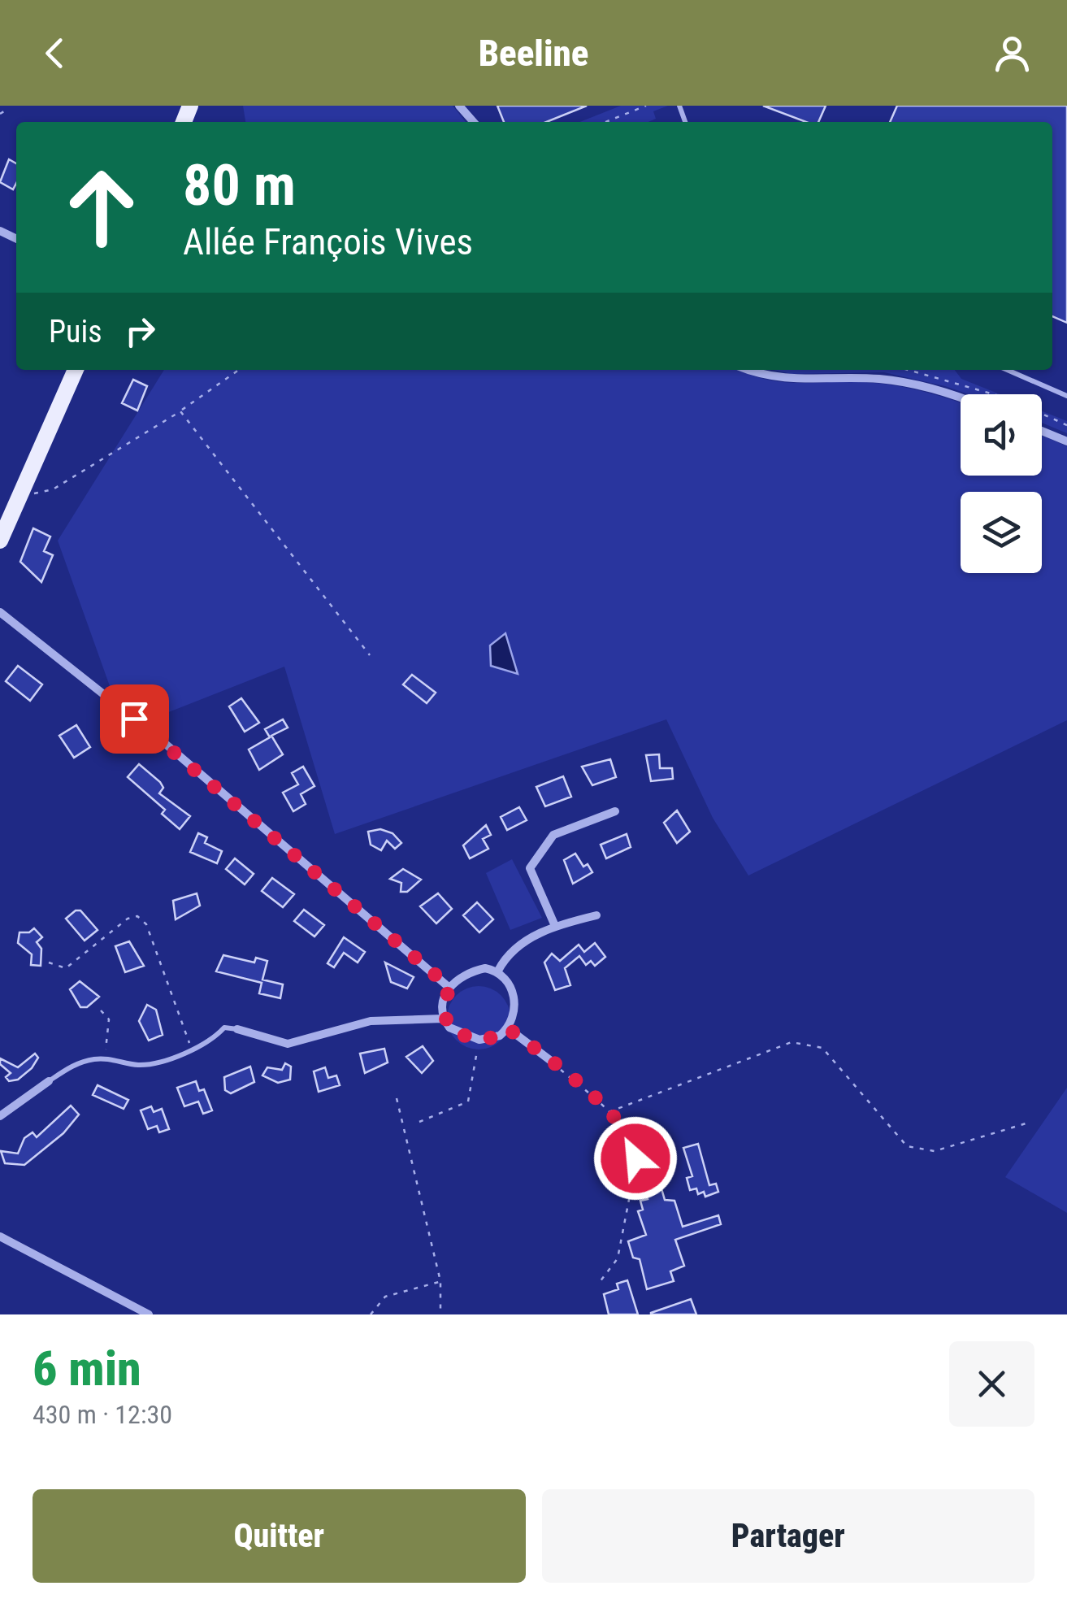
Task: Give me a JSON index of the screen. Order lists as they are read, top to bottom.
{
  "page": {
    "header": "Beeline",
    "turn": ["80 m", "Allée François Vives"],
    "then": "Puis",
    "heading": ["6 min", "430 m · 12:30"],
    "buttons": ["Quitter", "Partager"]
  }
}
